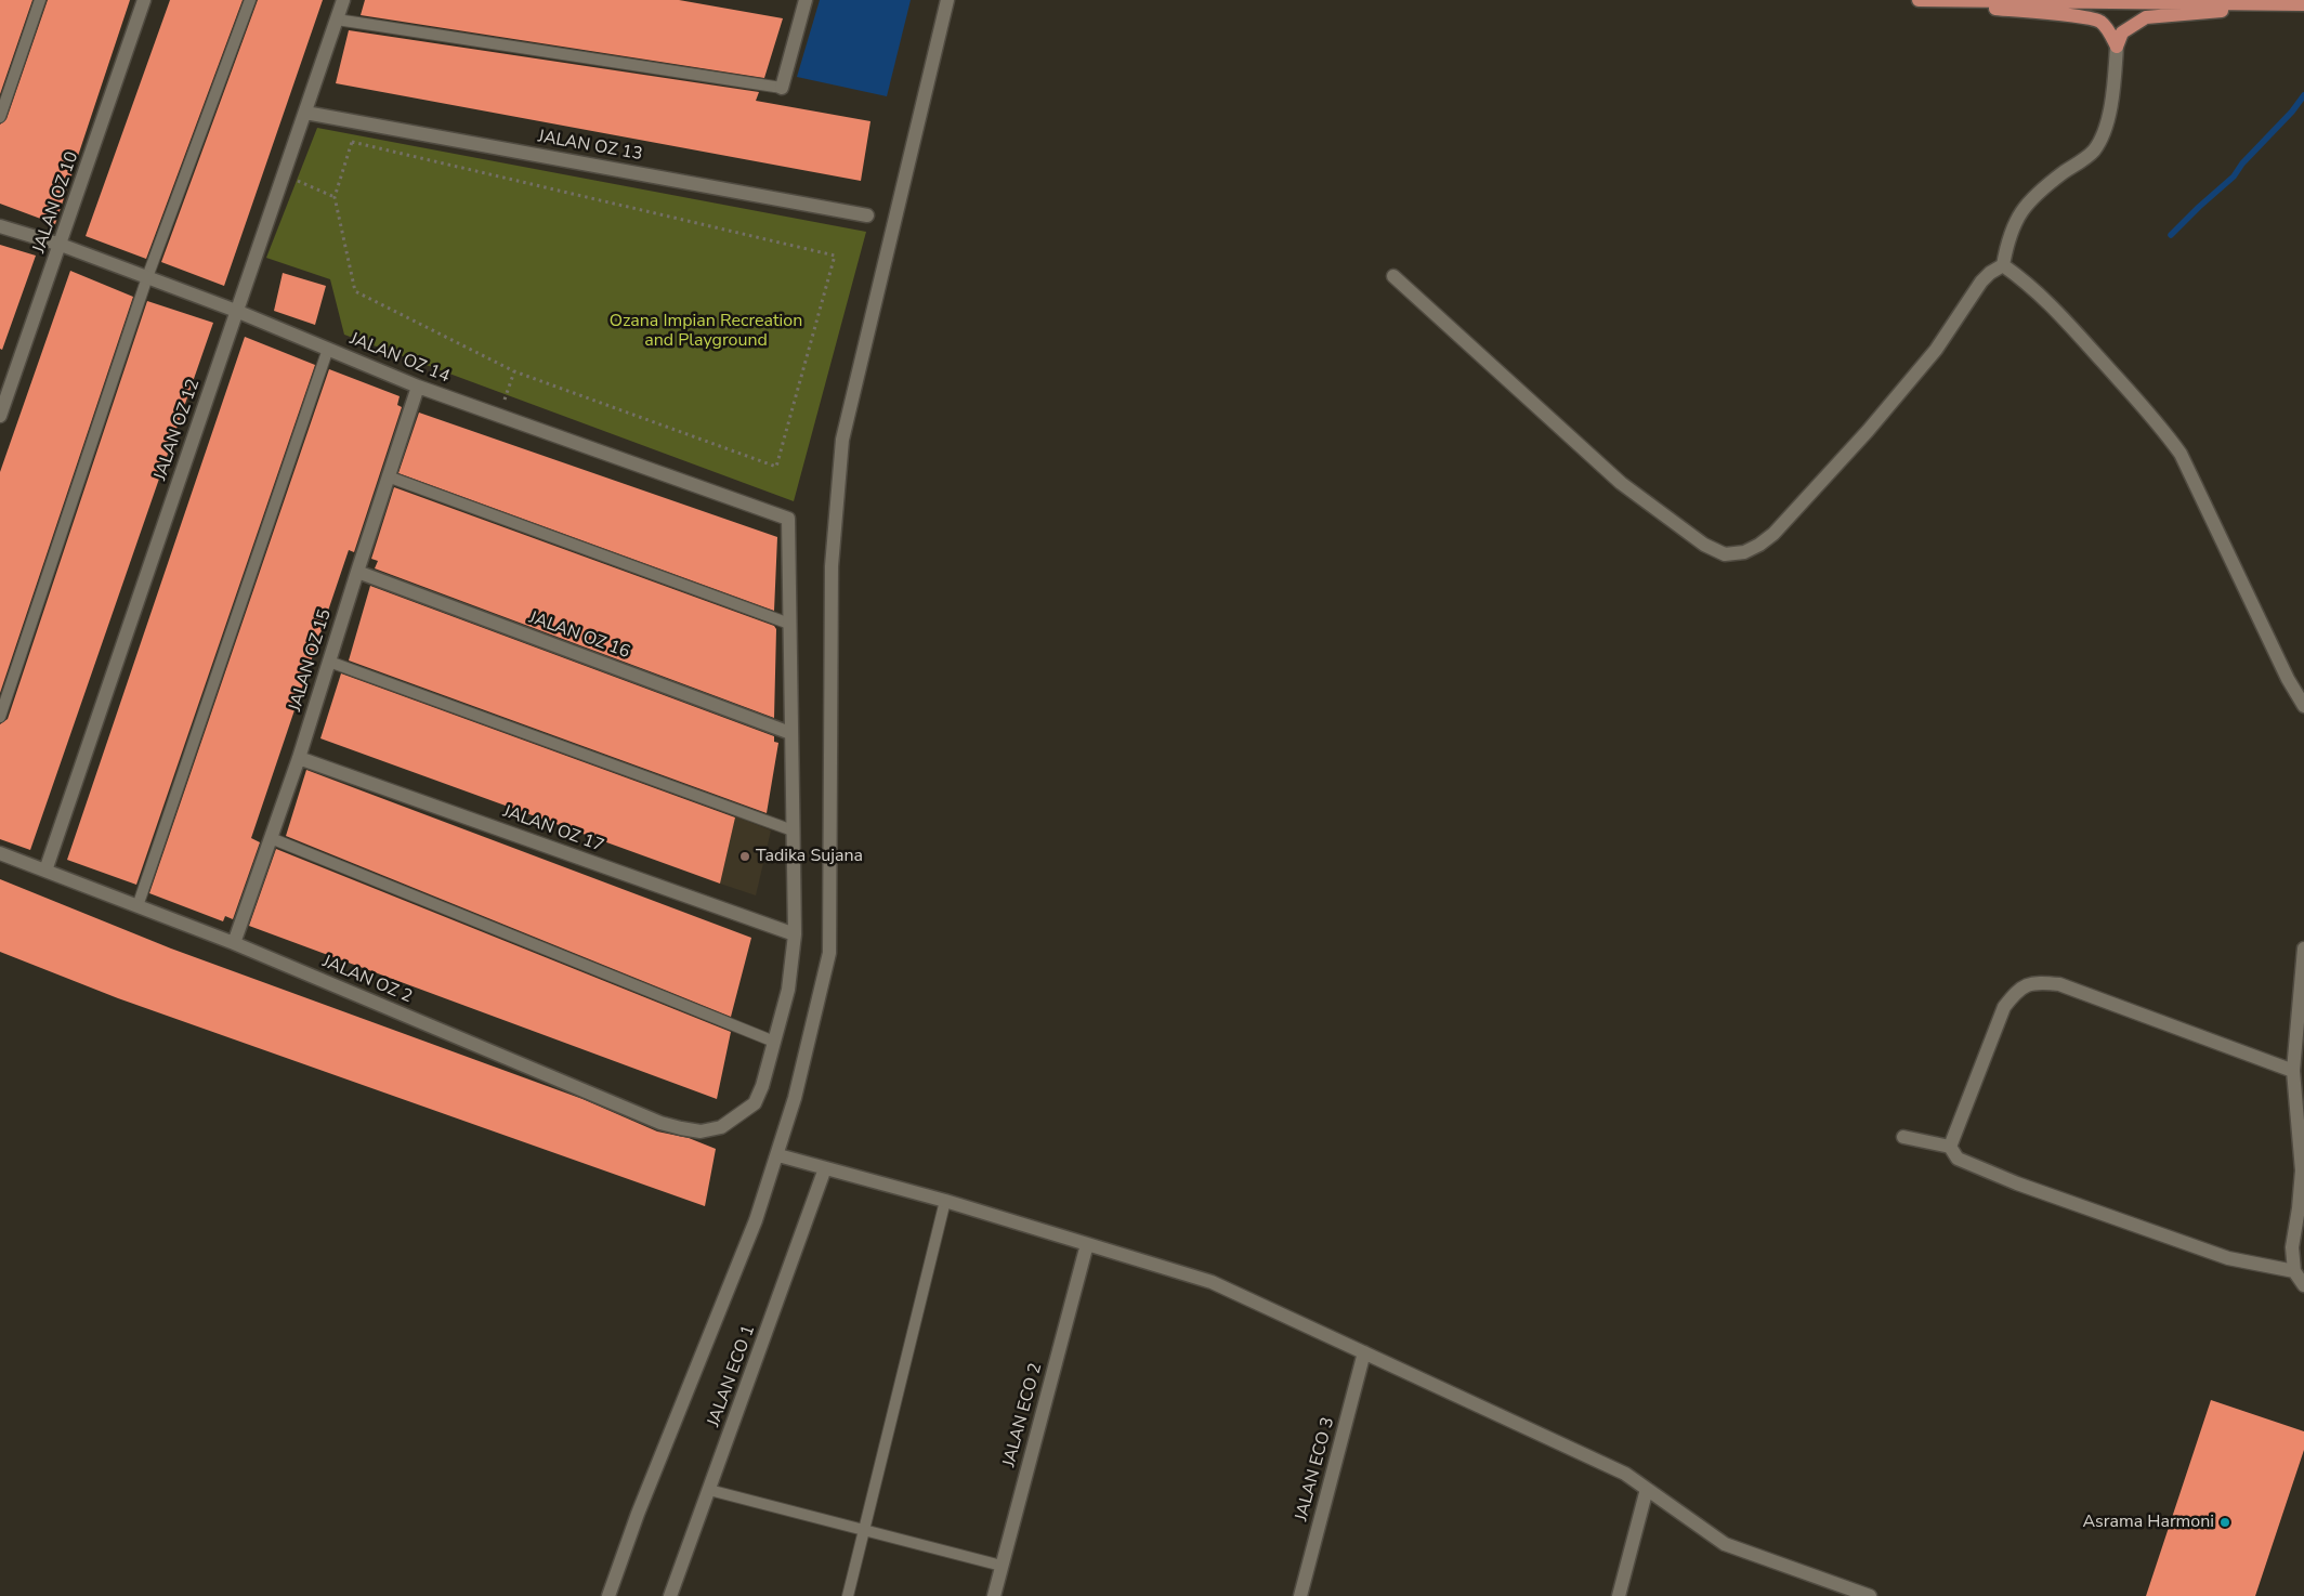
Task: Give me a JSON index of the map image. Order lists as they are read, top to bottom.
{
  "streets": {
    "street": [
      "JALAN OZ 13",
      "JALAN OZ 10",
      "JALAN OZ 14",
      "JALAN OZ 12",
      "JALAN OZ 16",
      "JALAN OZ 15",
      "JALAN OZ 17",
      "JALAN OZ 2",
      "JALAN ECO 1",
      "JALAN ECO 2",
      "JALAN ECO 3"
    ]
  },
  "crossings": [
    ["JALAN OZ 13", "JALAN OZ 12"],
    ["JALAN OZ 10", "JALAN OZ 14"],
    ["JALAN OZ 14", "JALAN OZ 12"],
    ["JALAN OZ 14", "JALAN OZ 15"],
    ["JALAN OZ 12", "JALAN OZ 2"],
    ["JALAN OZ 16", "JALAN OZ 15"],
    ["JALAN OZ 15", "JALAN OZ 17"],
    ["JALAN OZ 15", "JALAN OZ 2"]
  ],
  "parks": ["Ozana Impian Recreation and Playground"],
  "places": ["Tadika Sujana", "Asrama Harmoni"]
}
